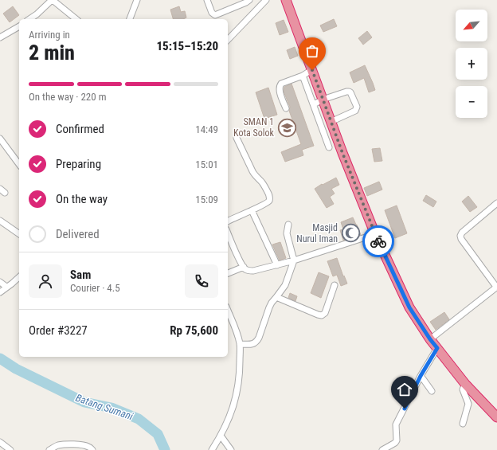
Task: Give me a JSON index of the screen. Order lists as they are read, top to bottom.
{
  "water": ["Batang Sumani"],
  "places": {
    "school or university": ["SMAN 1 Kota Solok"],
    "mosque": ["Masjid Nurul Iman"]
  },
  "north": "bottom left",
  "page": {
    "map_buttons": ["+", "−"],
    "heading": ["2 min", "Arriving in", "15:15–15:20"],
    "panel": [
      "Sam",
      "Courier · 4.5",
      "Order #3227",
      "Rp 75,600"
    ],
    "bar": "On the way · 220 m",
    "list": [
      ["Confirmed", "14:49"],
      ["Preparing", "15:01"],
      ["On the way", "15:09"],
      "Delivered"
    ]
  }
}
